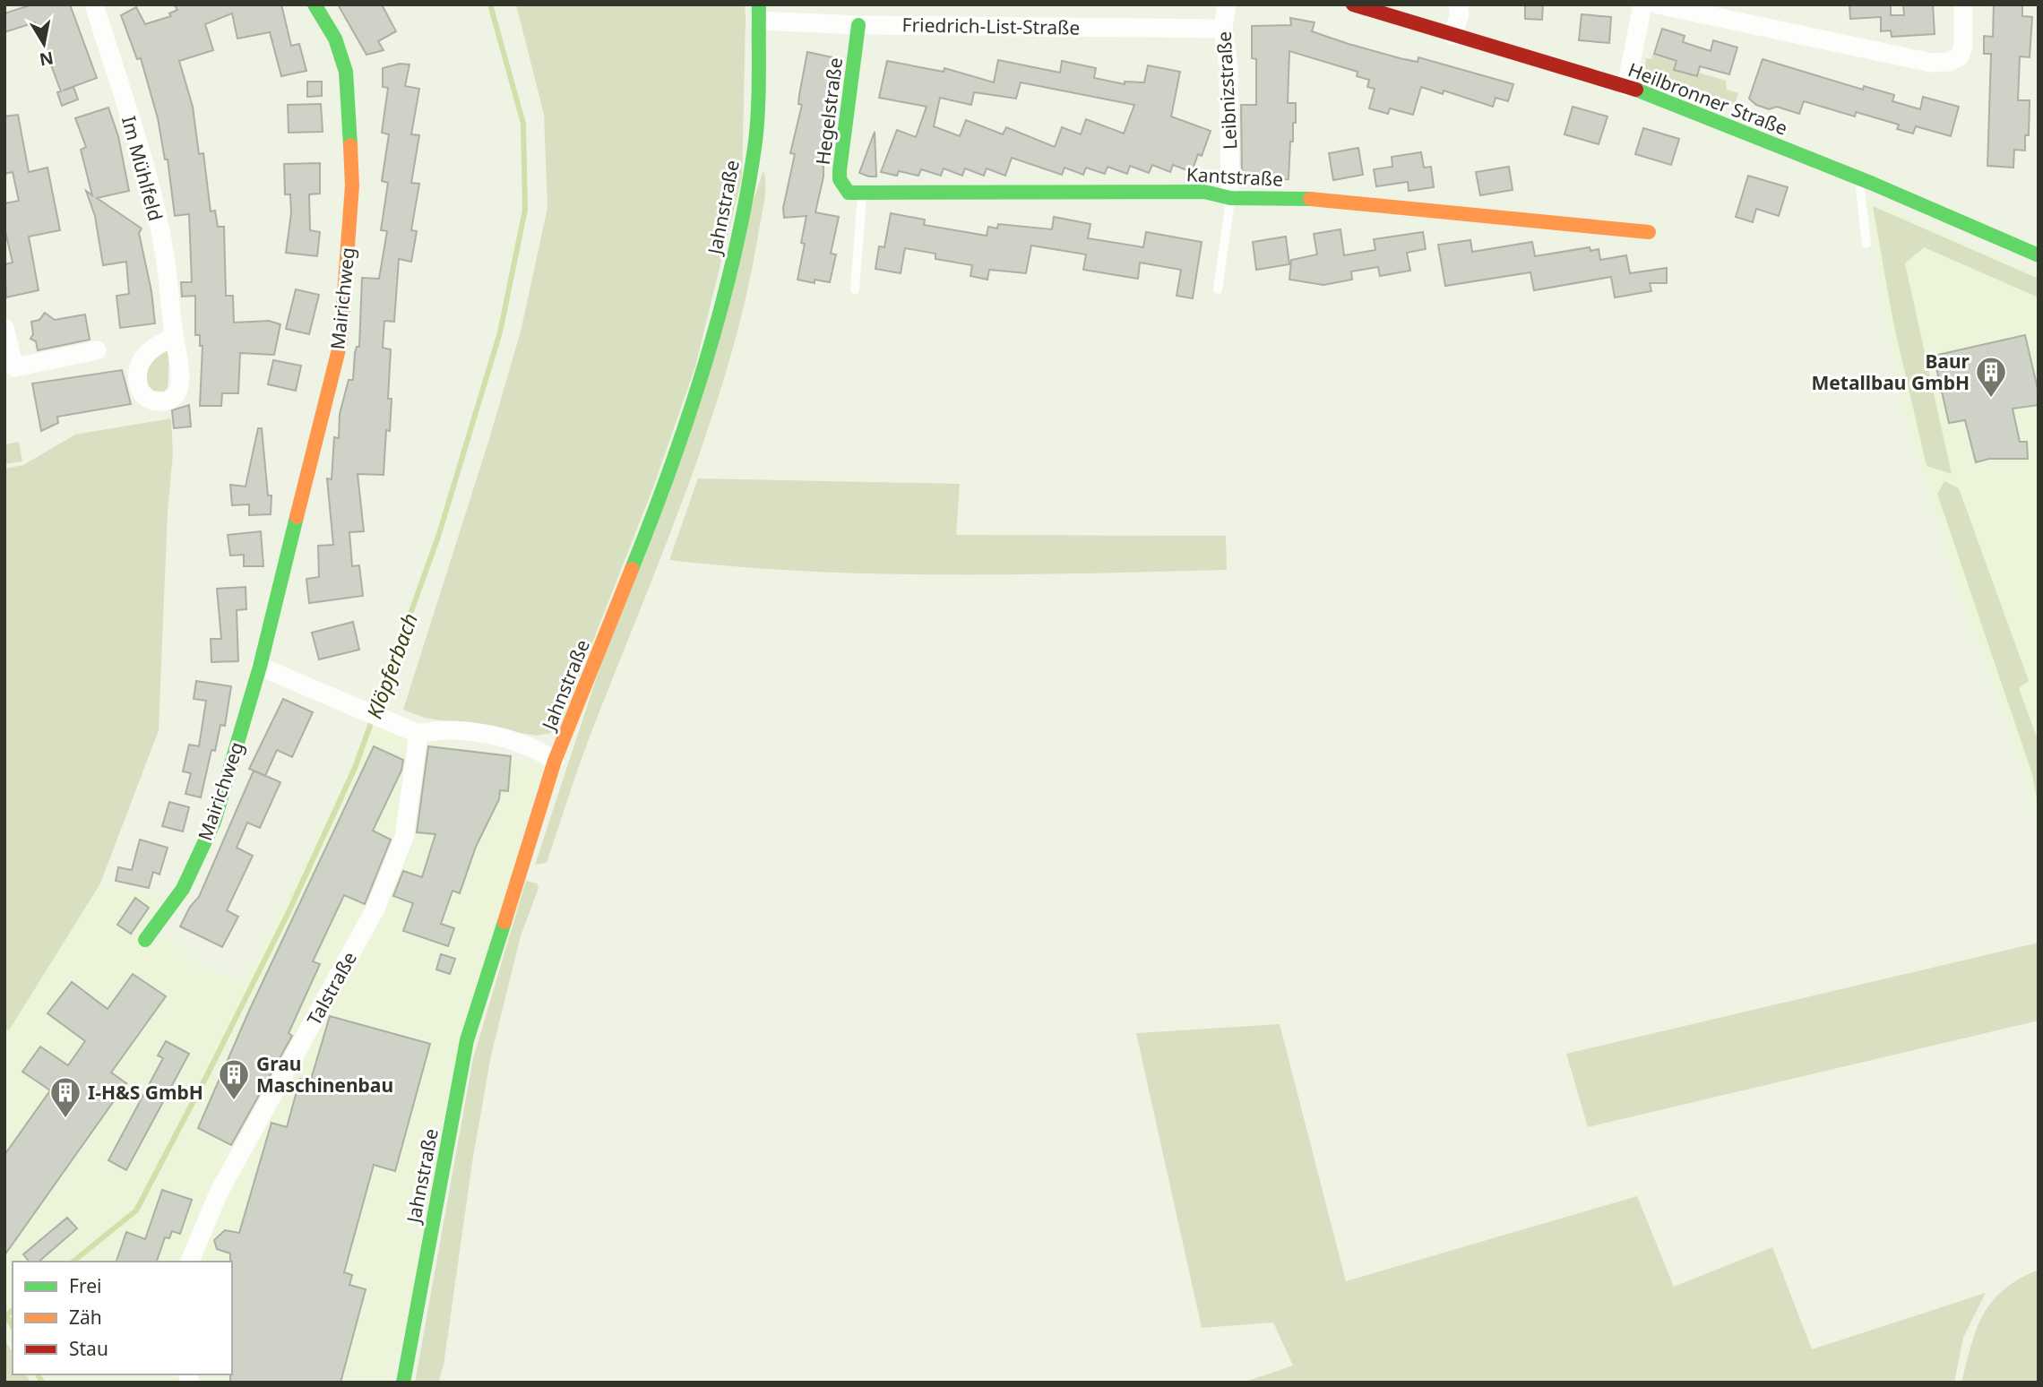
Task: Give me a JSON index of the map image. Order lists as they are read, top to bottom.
{
  "streets": {
    "street": [
      "Friedrich-List-Straße",
      "Leibnizstraße",
      "Heilbronner Straße",
      "Hegelstraße",
      "Im Mühlfeld",
      "Kantstraße",
      "Jahnstraße",
      "Mairichweg",
      "Talstraße"
    ]
  },
  "crossings": [
    ["Friedrich-List-Straße", "Leibnizstraße"],
    ["Friedrich-List-Straße", "Hegelstraße"],
    ["Friedrich-List-Straße", "Jahnstraße"],
    ["Leibnizstraße", "Kantstraße"],
    ["Hegelstraße", "Kantstraße"]
  ],
  "water": ["Klöpferbach"],
  "places": {
    "building": ["Baur Metallbau GmbH", "Grau Maschinenbau", "I-H&S GmbH"]
  },
  "legend": ["Frei", "Zäh", "Stau"],
  "north": "bottom"
}
